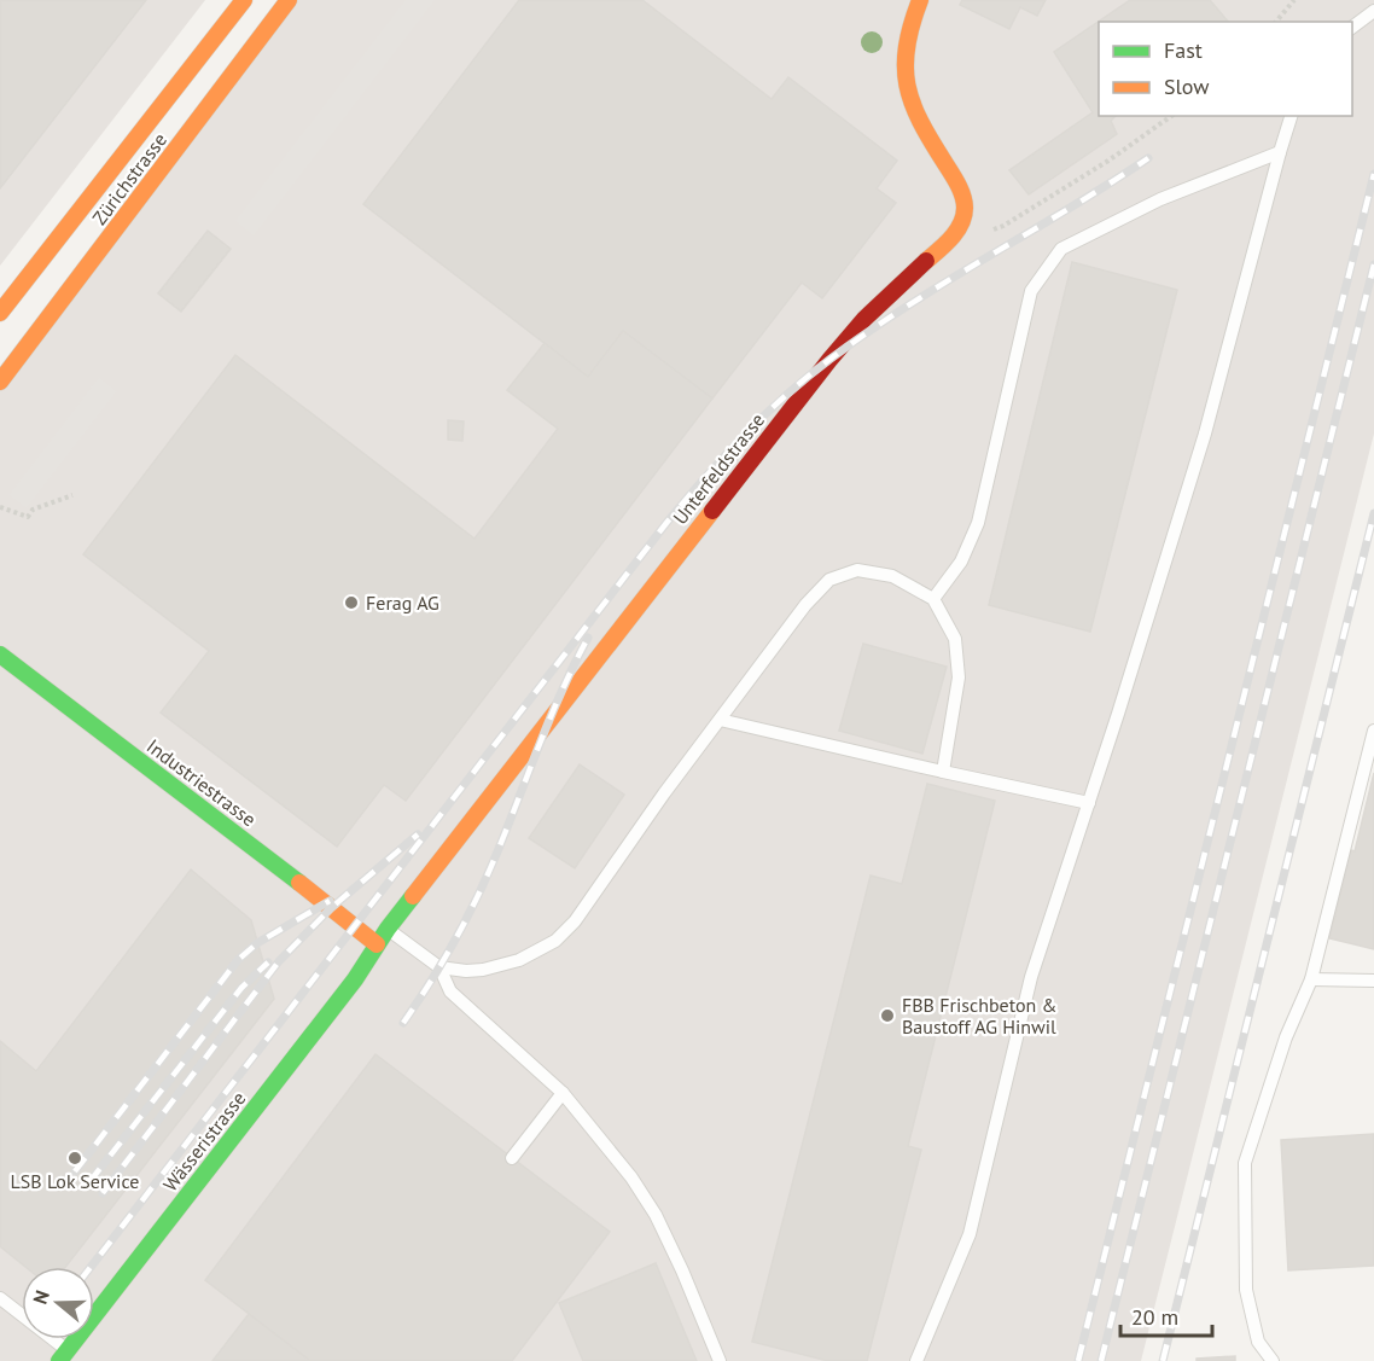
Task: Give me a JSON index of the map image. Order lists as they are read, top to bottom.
{
  "streets": {
    "street": [
      "Zürichstrasse",
      "Unterfeldstrasse",
      "Industriestrasse",
      "Wässeristrasse"
    ]
  },
  "crossings": [
    ["Unterfeldstrasse", "Industriestrasse"],
    ["Unterfeldstrasse", "Wässeristrasse"],
    ["Industriestrasse", "Wässeristrasse"]
  ],
  "places": ["Ferag AG", "FBB Frischbeton & Baustoff AG Hinwil", "LSB Lok Service"],
  "legend": ["Fast", "Slow"],
  "scale_bar": "20 m",
  "north": "left"
}
